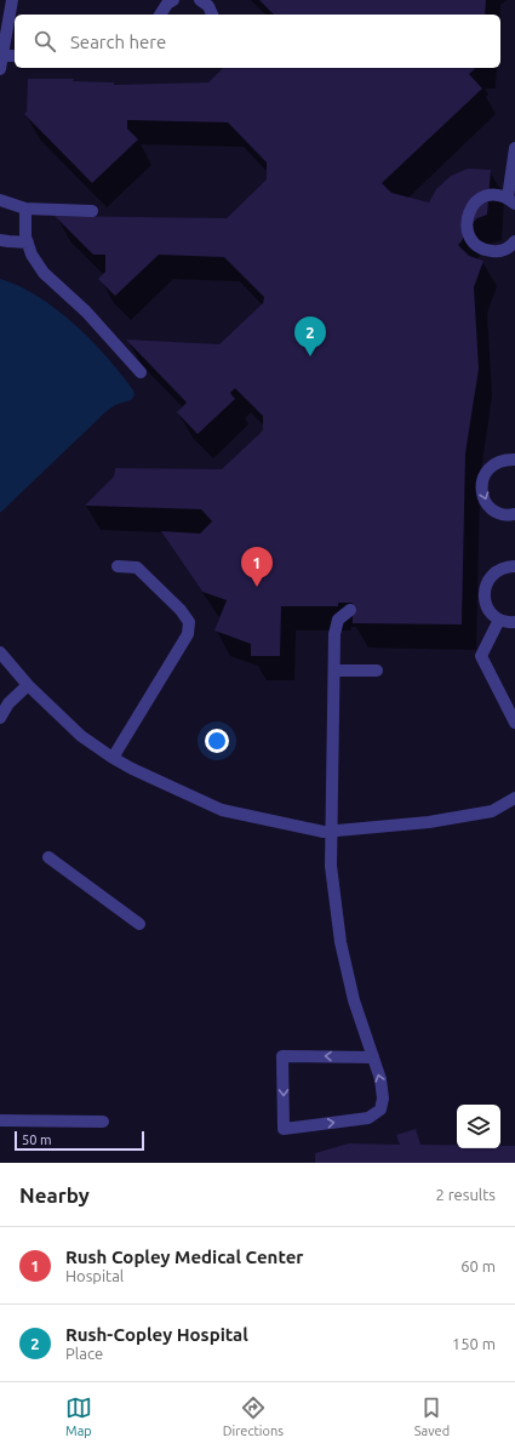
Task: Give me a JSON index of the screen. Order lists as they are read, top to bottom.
{
  "scale_bar": "50 m",
  "page": {
    "search": "Search here",
    "pins": ["2", "1"],
    "scale": "50 m",
    "heading": ["Nearby", "2 results"],
    "list": [
      {
        "mark": "1",
        "name": "Rush Copley Medical Center",
        "note": "Hospital",
        "value": "60 m"
      },
      {
        "mark": "2",
        "name": "Rush-Copley Hospital",
        "note": "Place",
        "value": "150 m"
      }
    ],
    "nav": ["Map", "Directions", "Saved"]
  }
}
